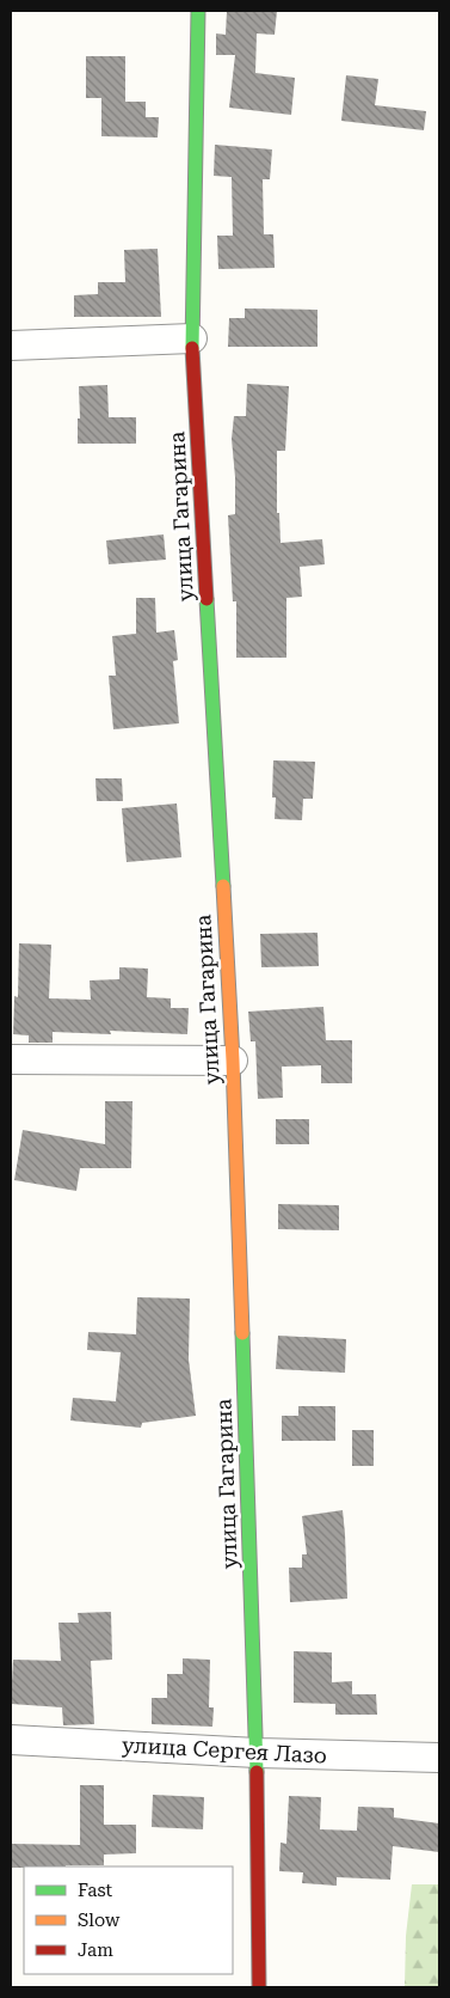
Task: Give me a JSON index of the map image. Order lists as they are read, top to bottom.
{
  "streets": {
    "street": ["улица Гагарина", "улица Сергея Лазо"]
  },
  "crossings": [
    ["улица Гагарина", "улица Сергея Лазо"]
  ],
  "legend": ["Fast", "Slow", "Jam"]
}
